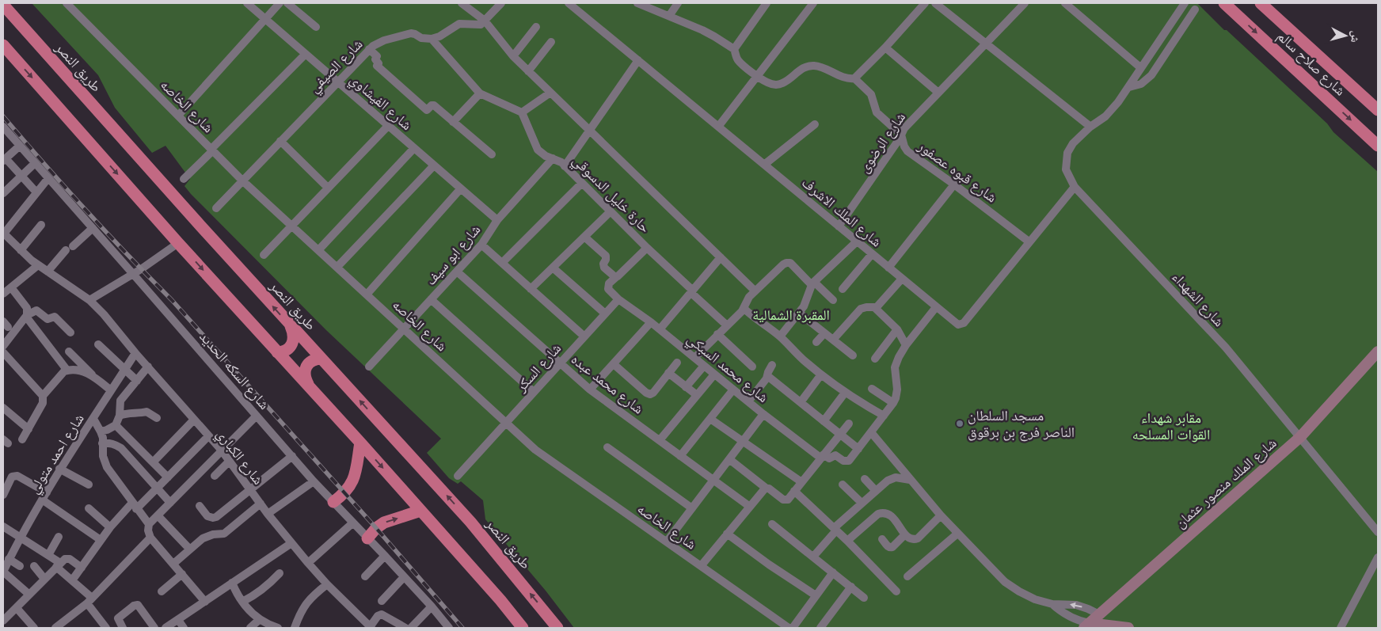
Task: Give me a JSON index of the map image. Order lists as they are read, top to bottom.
{
  "streets": {
    "highway": ["شارع صلاح سالم", "طريق النصر"],
    "main road": ["شارع الملك منصور عثمان"],
    "street": [
      "شارع الصيفي",
      "شارع الفيشاوي",
      "شارع الخاصه",
      "شارع الرضوى",
      "شارع قبوه عصفور",
      "حارة خليل الدسوقي",
      "شارع الملك الاشرف",
      "شارع ابو سيف",
      "شارع الشهداء",
      "شارع السكر",
      "شارع محمد السبكي",
      "شارع السكه الحديد",
      "شارع محمد عبده",
      "شارع احمد متولي",
      "شارع الكباري"
    ]
  },
  "crossings": [
    ["شارع الصيفي", "شارع الفيشاوي"],
    ["شارع الصيفي", "شارع الخاصه"],
    ["شارع الفيشاوي", "شارع ابو سيف"],
    ["شارع الخاصه", "شارع ابو سيف"],
    ["شارع الخاصه", "شارع السكر"],
    ["شارع الرضوى", "شارع قبوه عصفور"],
    ["شارع الرضوى", "شارع الملك الاشرف"],
    ["شارع قبوه عصفور", "شارع الملك الاشرف"],
    ["حارة خليل الدسوقي", "شارع ابو سيف"],
    ["شارع الملك الاشرف", "شارع الشهداء"],
    ["شارع ابو سيف", "شارع محمد عبده"],
    ["شارع الشهداء", "شارع الملك منصور عثمان"],
    ["شارع السكر", "شارع محمد السبكي"],
    ["شارع السكر", "شارع محمد عبده"],
    ["شارع احمد متولي", "شارع الكباري"]
  ],
  "parks": ["المقبرة الشمالية", "مقابر شهداء القوات المسلحه"],
  "places": ["مسجد السلطان الناصر فرج بن برقوق"],
  "north": "right"
}
